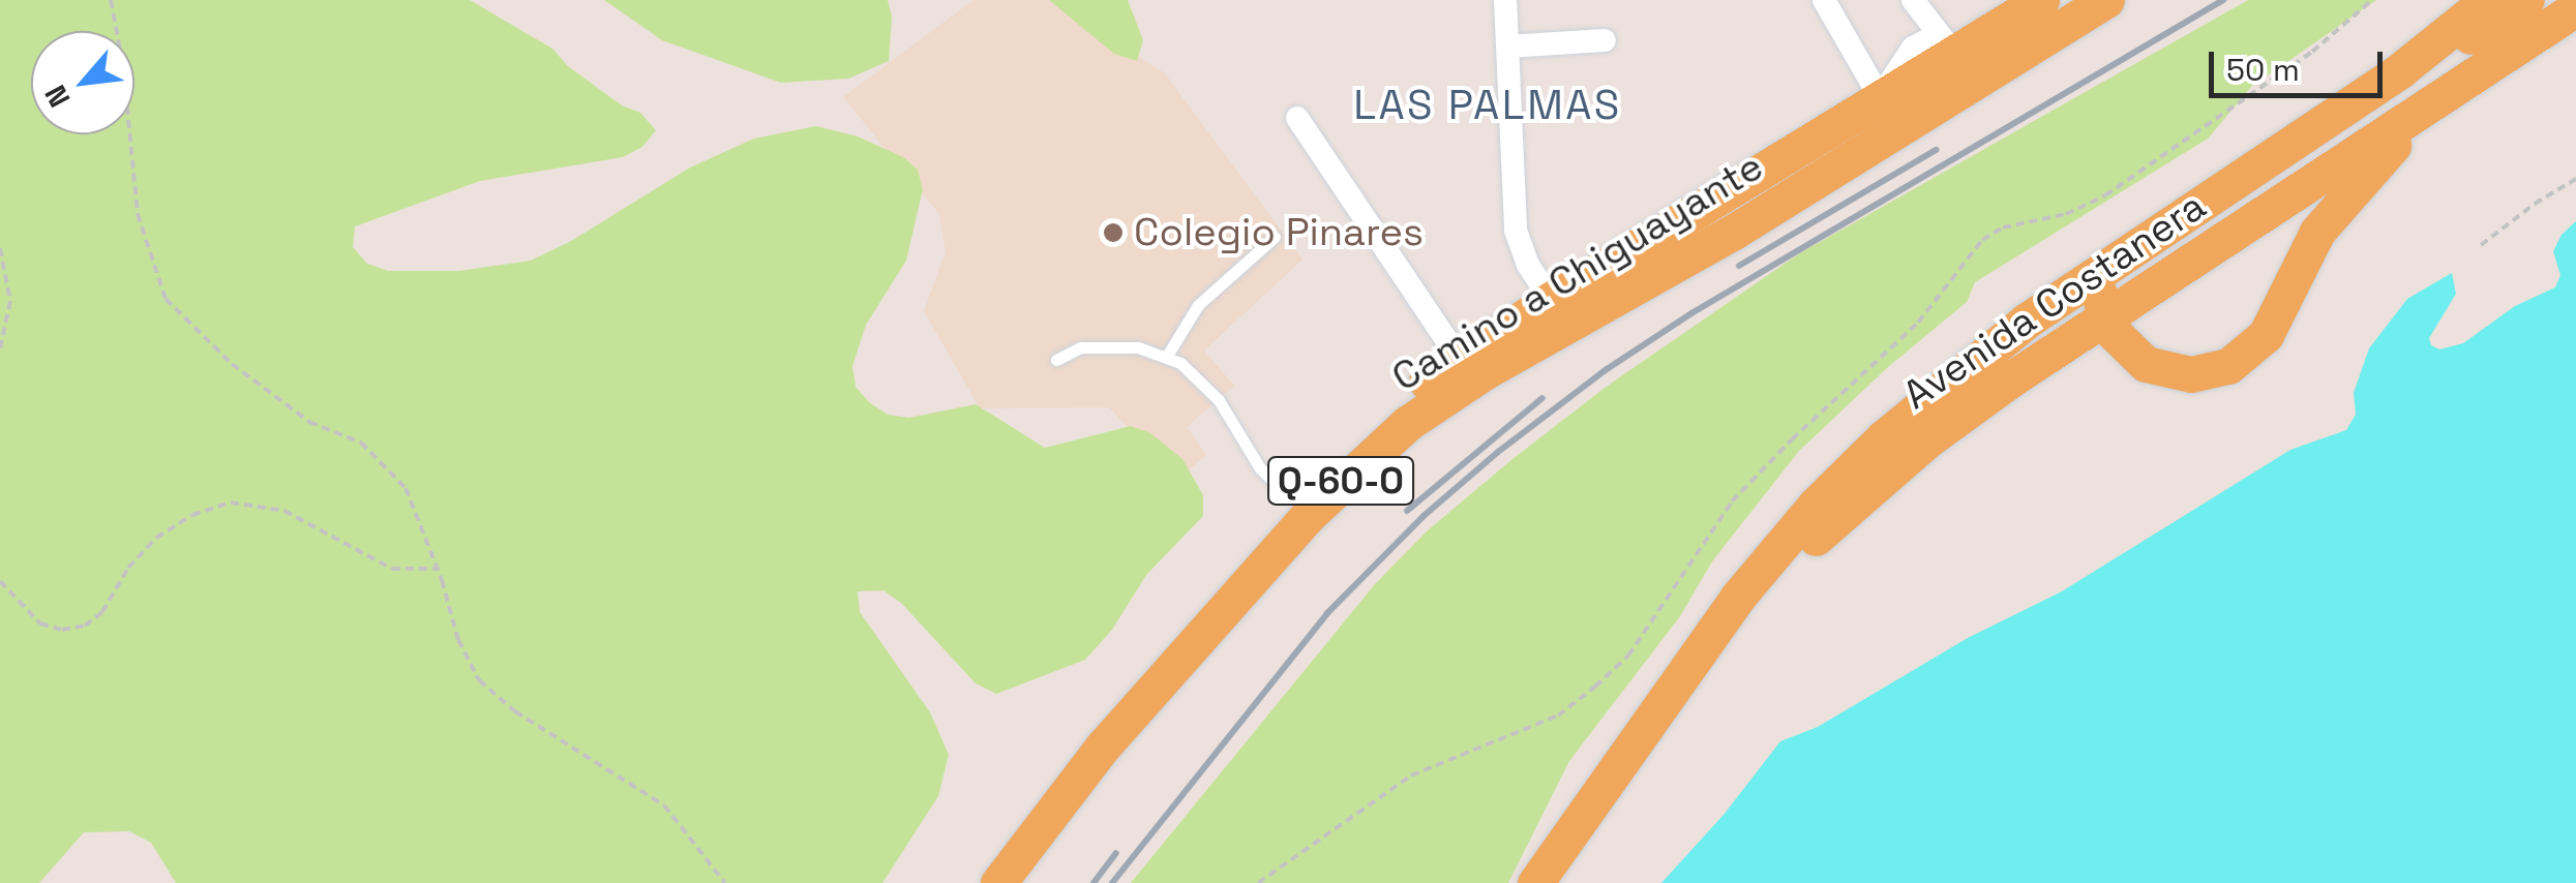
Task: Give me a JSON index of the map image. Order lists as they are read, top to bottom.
{
  "streets": {
    "main road": ["Camino a Chiguayante", "Avenida Costanera", "Q-60-O"]
  },
  "districts": ["LAS PALMAS"],
  "places": ["Colegio Pinares"],
  "scale_bar": "50 m",
  "north": "bottom left"
}
